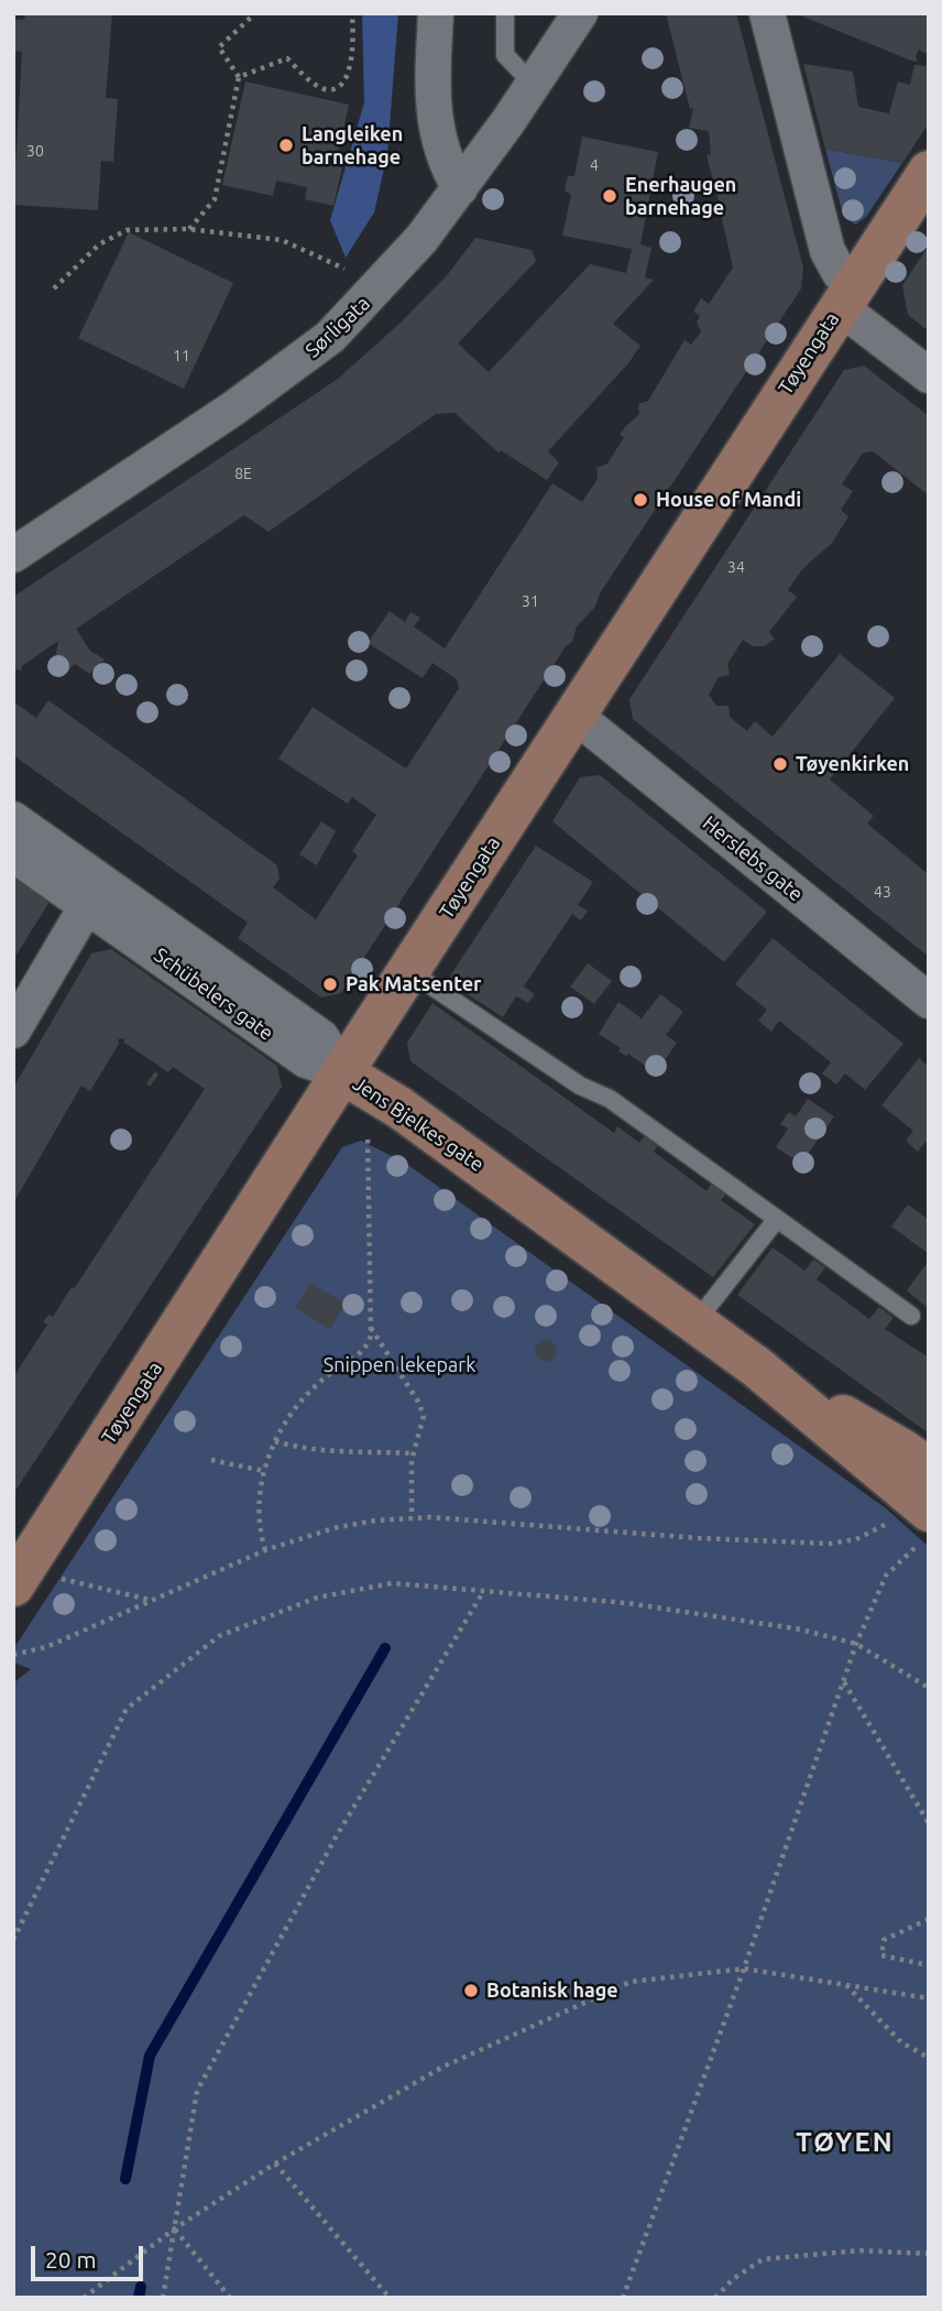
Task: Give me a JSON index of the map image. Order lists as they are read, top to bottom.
{
  "streets": {
    "main road": ["Tøyengata", "Jens Bjelkes gate"],
    "street": ["Sørligata", "Herslebs gate", "Schübelers gate"]
  },
  "crossings": [
    ["Tøyengata", "Herslebs gate"],
    ["Tøyengata", "Schübelers gate"],
    ["Tøyengata", "Jens Bjelkes gate"],
    ["Schübelers gate", "Jens Bjelkes gate"]
  ],
  "districts": ["TØYEN"],
  "parks": ["Snippen lekepark"],
  "places": [
    "Langleiken barnehage",
    "Enerhaugen barnehage",
    "House of Mandi",
    "Tøyenkirken",
    "Pak Matsenter",
    "Botanisk hage"
  ],
  "house_numbers": [
    "30",
    "4",
    "11",
    "8E",
    "34",
    "31",
    "43"
  ],
  "scale_bar": "20 m"
}
